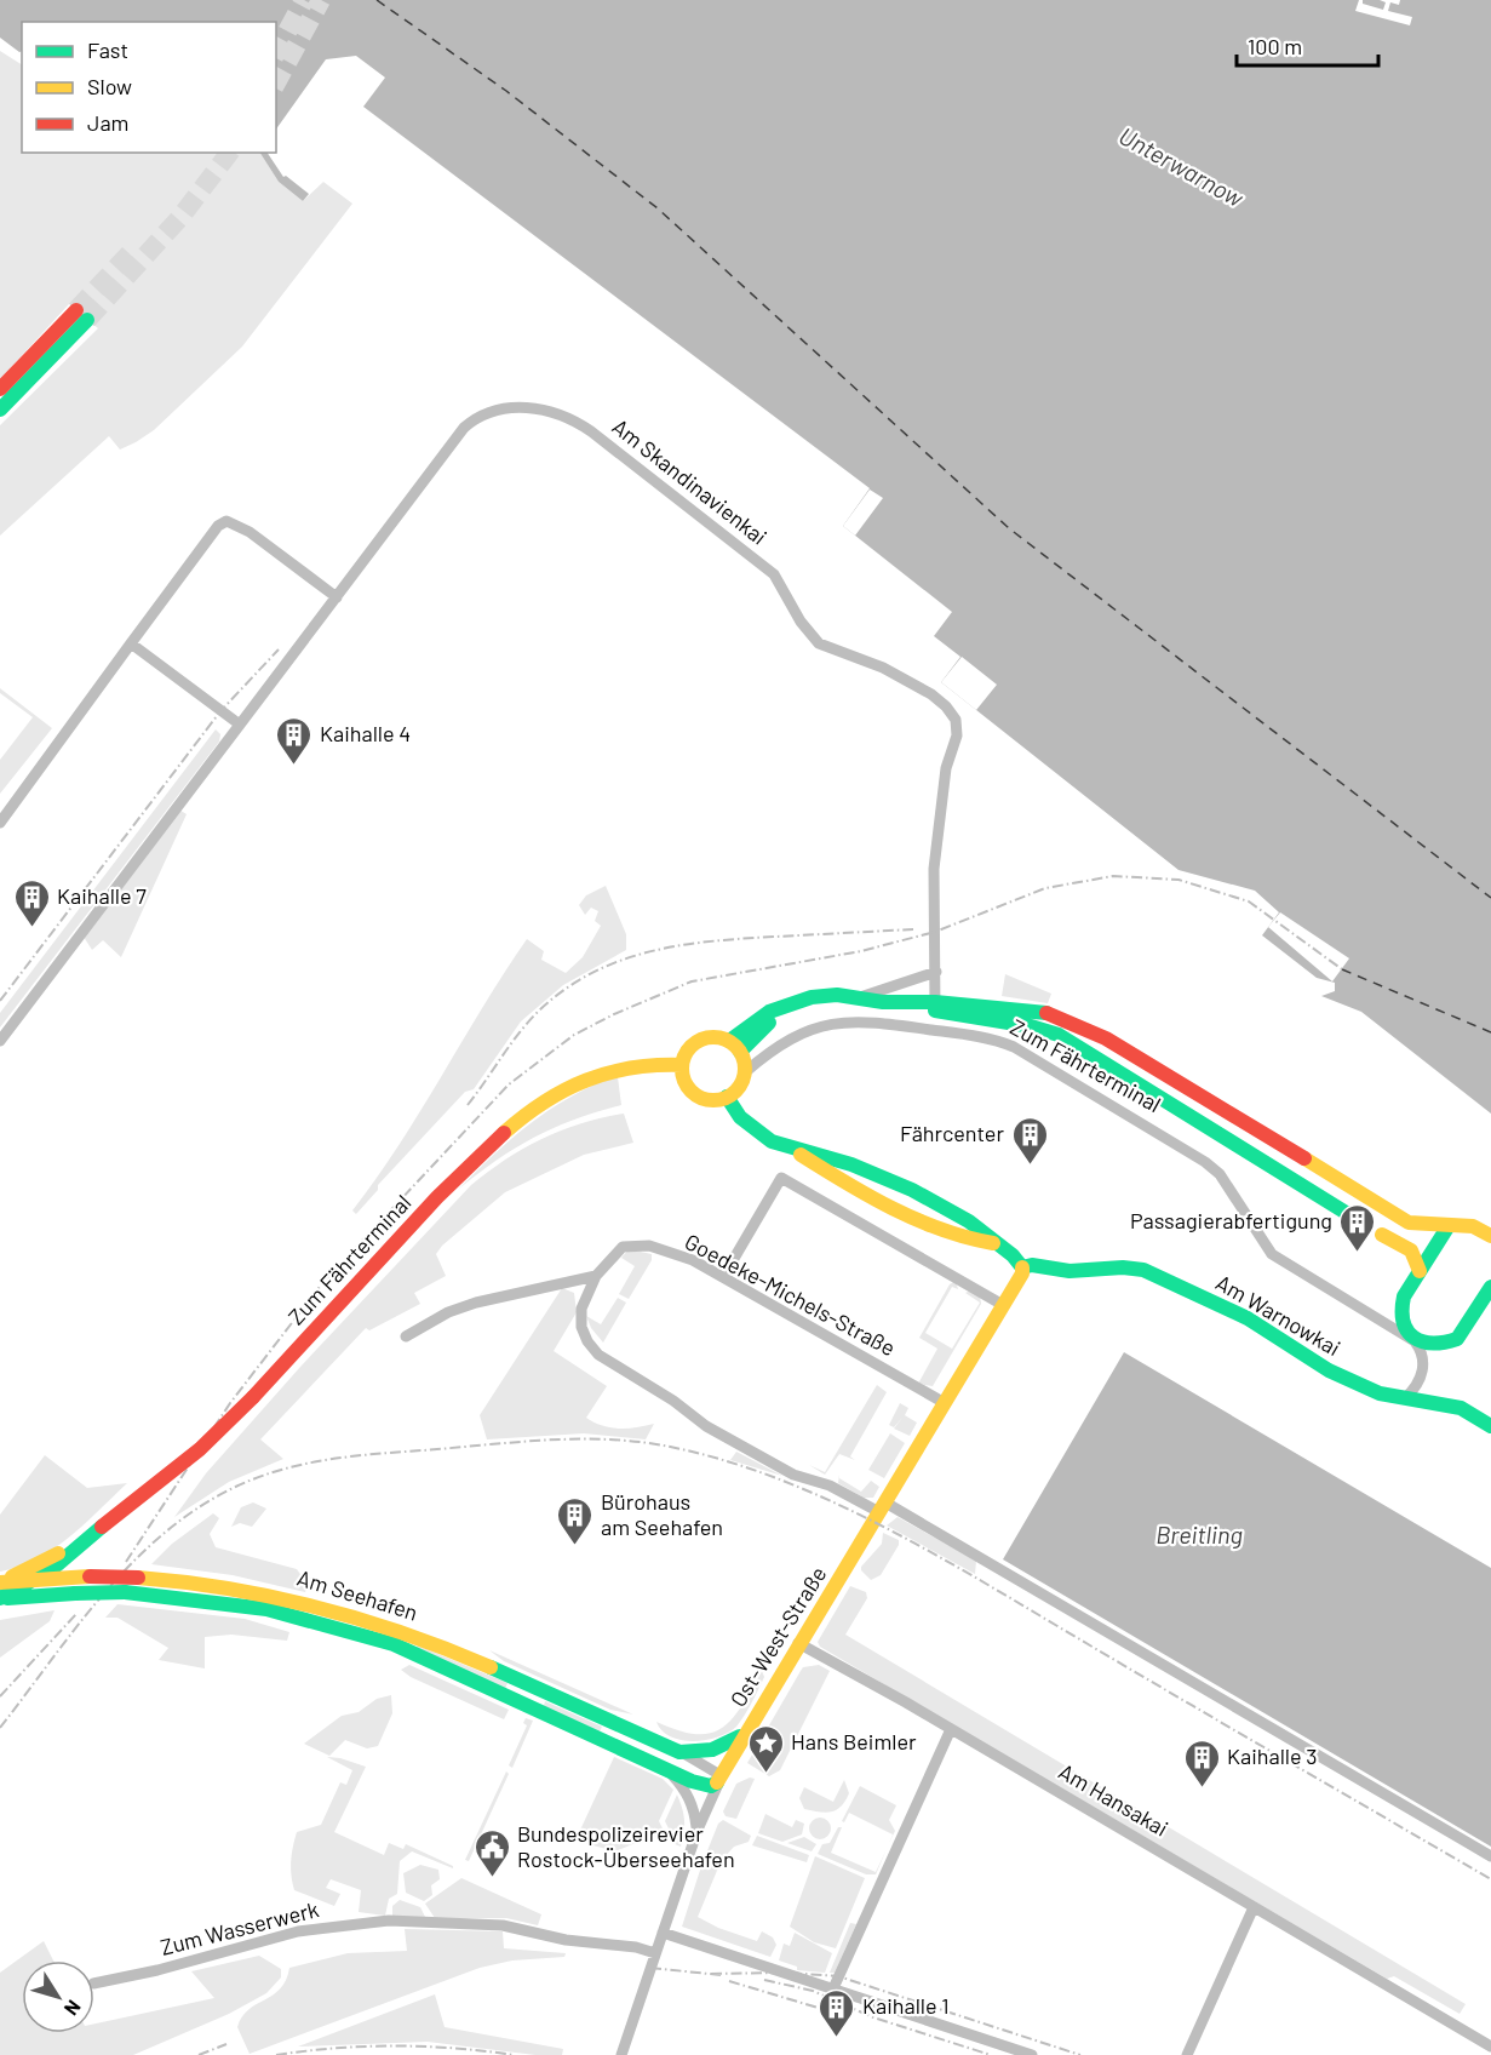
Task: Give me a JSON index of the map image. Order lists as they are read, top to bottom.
{
  "streets": {
    "main road": [
      "Zum Fährterminal",
      "Am Warnowkai",
      "Am Seehafen",
      "Ost-West-Straße"
    ],
    "street": [
      "Am Skandinavienkai",
      "Goedeke-Michels-Straße",
      "Am Hansakai",
      "Zum Wasserwerk"
    ]
  },
  "crossings": [
    ["Am Skandinavienkai", "Zum Fährterminal"],
    ["Zum Fährterminal", "Am Seehafen"],
    ["Goedeke-Michels-Straße", "Ost-West-Straße"],
    ["Am Warnowkai", "Ost-West-Straße"],
    ["Am Seehafen", "Ost-West-Straße"],
    ["Ost-West-Straße", "Am Hansakai"],
    ["Ost-West-Straße", "Zum Wasserwerk"]
  ],
  "water": ["Unterwarnow", "Breitling"],
  "places": {
    "building": [
      "Kaihalle 4",
      "Kaihalle 7",
      "Fährcenter",
      "Passagierabfertigung",
      "Bürohaus am Seehafen",
      "Kaihalle 3",
      "Kaihalle 1"
    ],
    "place": ["Hans Beimler"],
    "public building": ["Bundespolizeirevier Rostock-Überseehafen"]
  },
  "legend": ["Fast", "Slow", "Jam"],
  "scale_bar": "100 m",
  "north": "bottom right"
}
